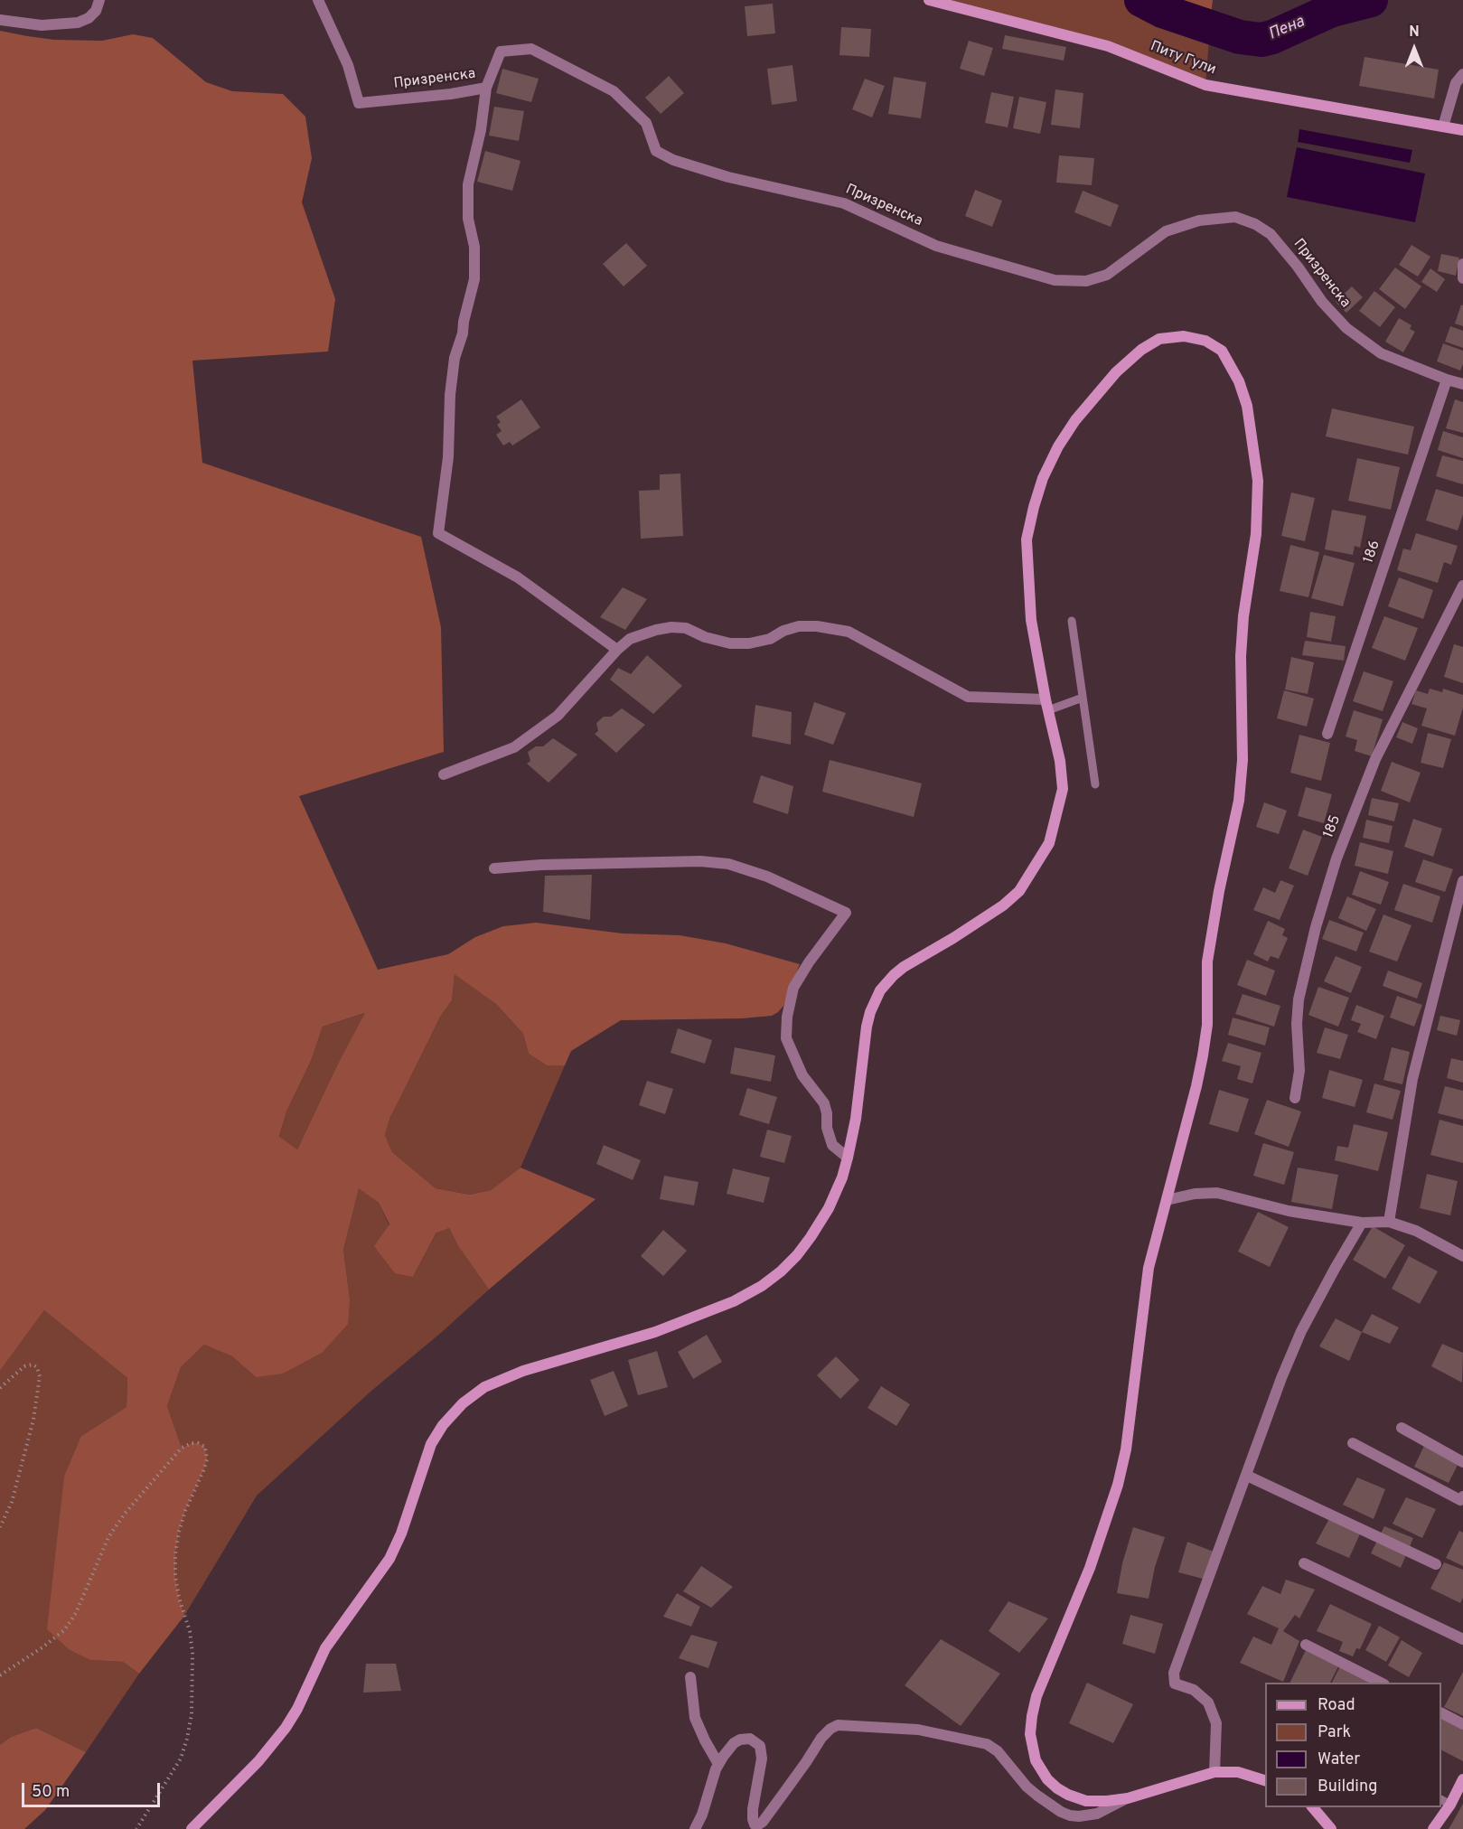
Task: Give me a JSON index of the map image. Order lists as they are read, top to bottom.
{
  "streets": {
    "main road": ["Питу Гули"],
    "street": ["Призренска", "186", "185"]
  },
  "crossings": [
    ["Призренска", "186"]
  ],
  "water": ["Пена"],
  "legend": [
    "Road",
    "Park",
    "Water",
    "Building"
  ],
  "scale_bar": "50 m",
  "north": "top"
}
